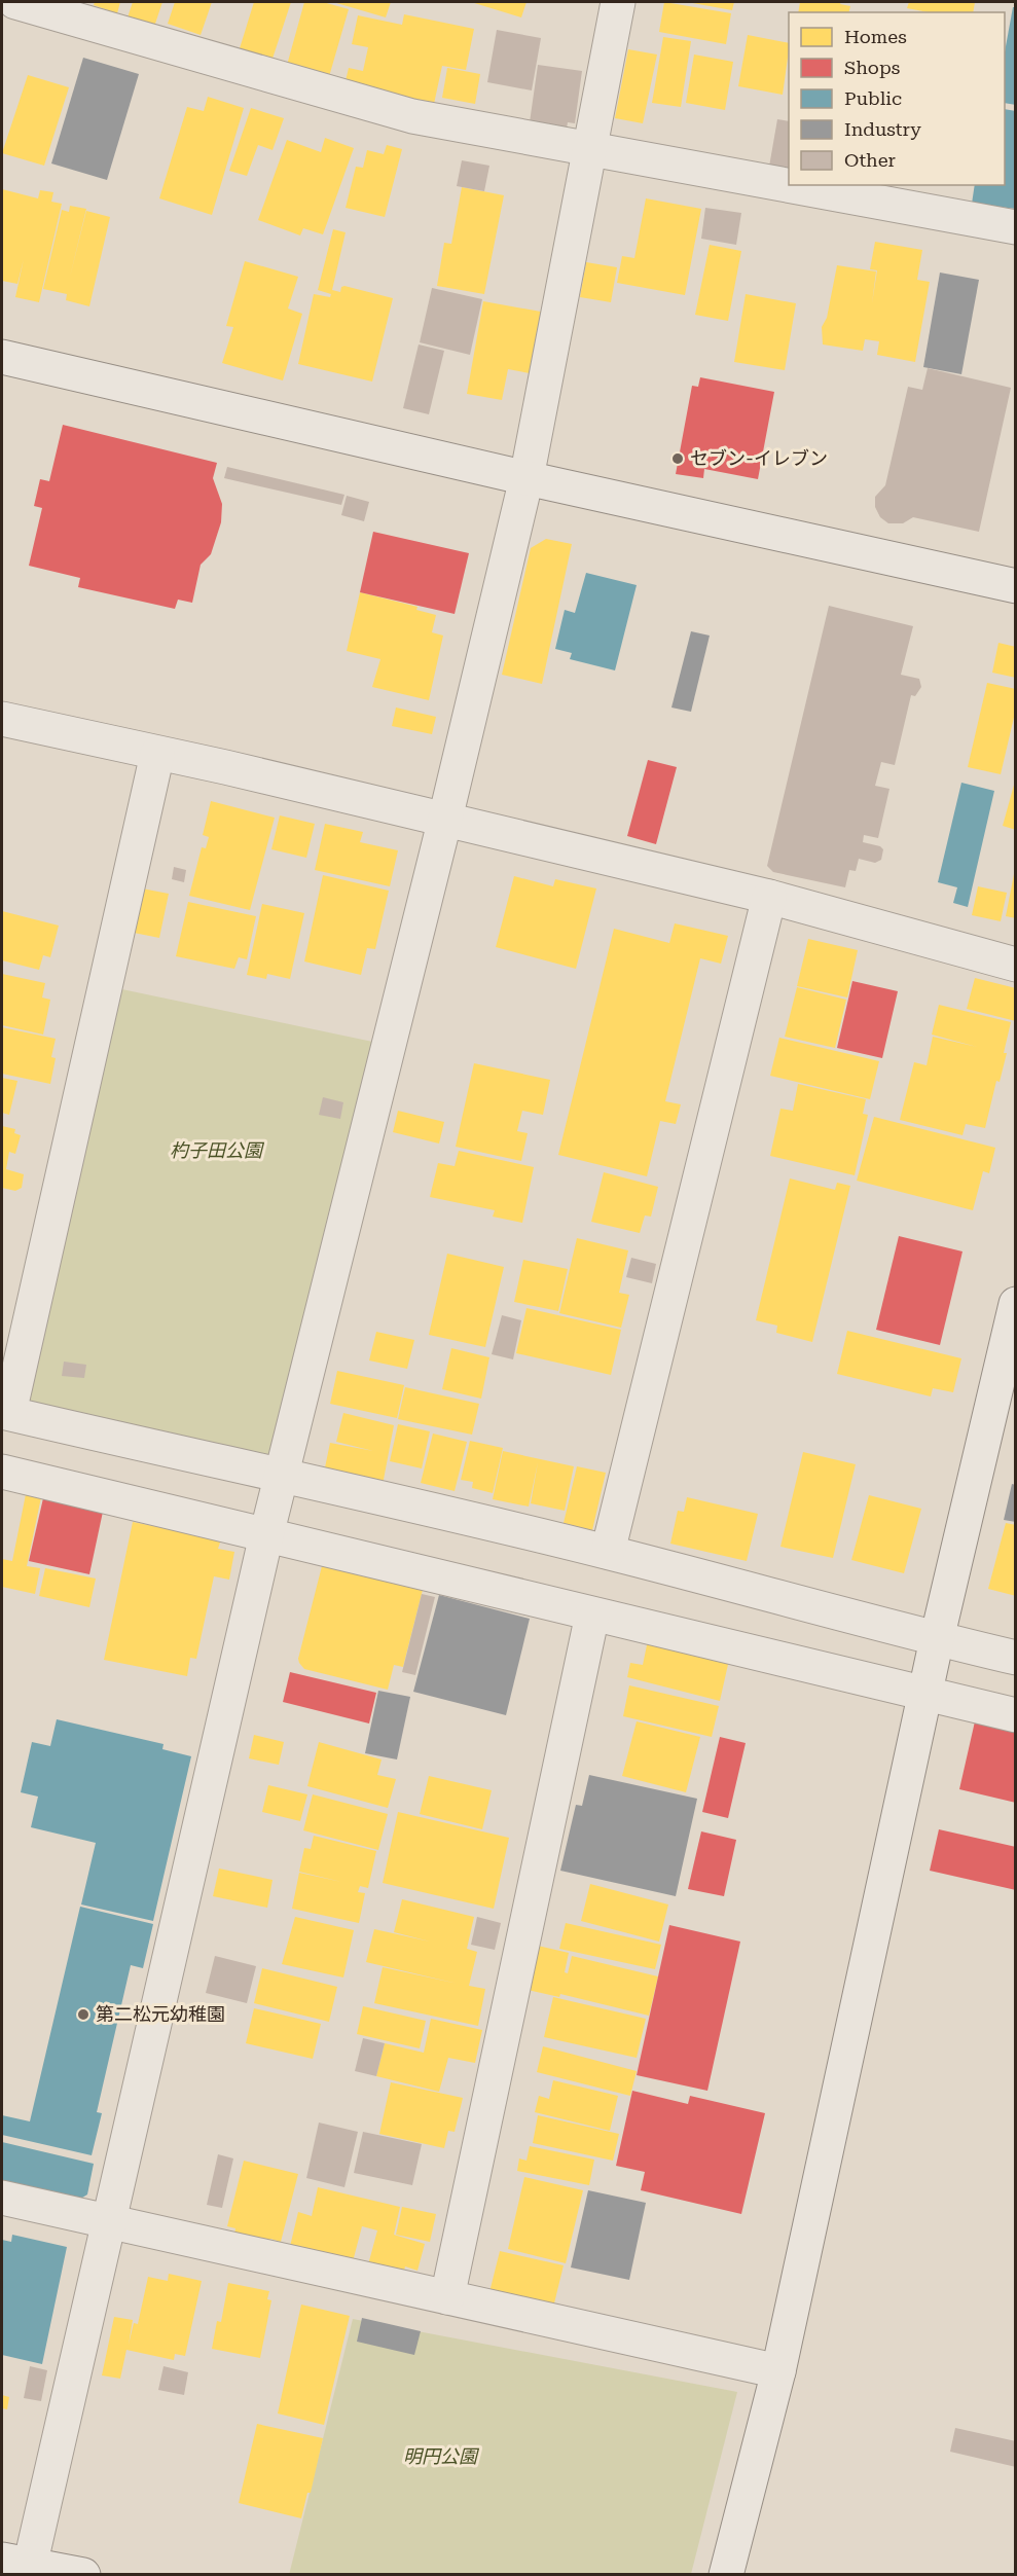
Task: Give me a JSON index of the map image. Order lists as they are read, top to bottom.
{
  "parks": ["杓子田公園", "明円公園"],
  "places": ["セブン-イレブン", "第二松元幼稚園"],
  "legend": [
    "Homes",
    "Shops",
    "Public",
    "Industry",
    "Other"
  ]
}
